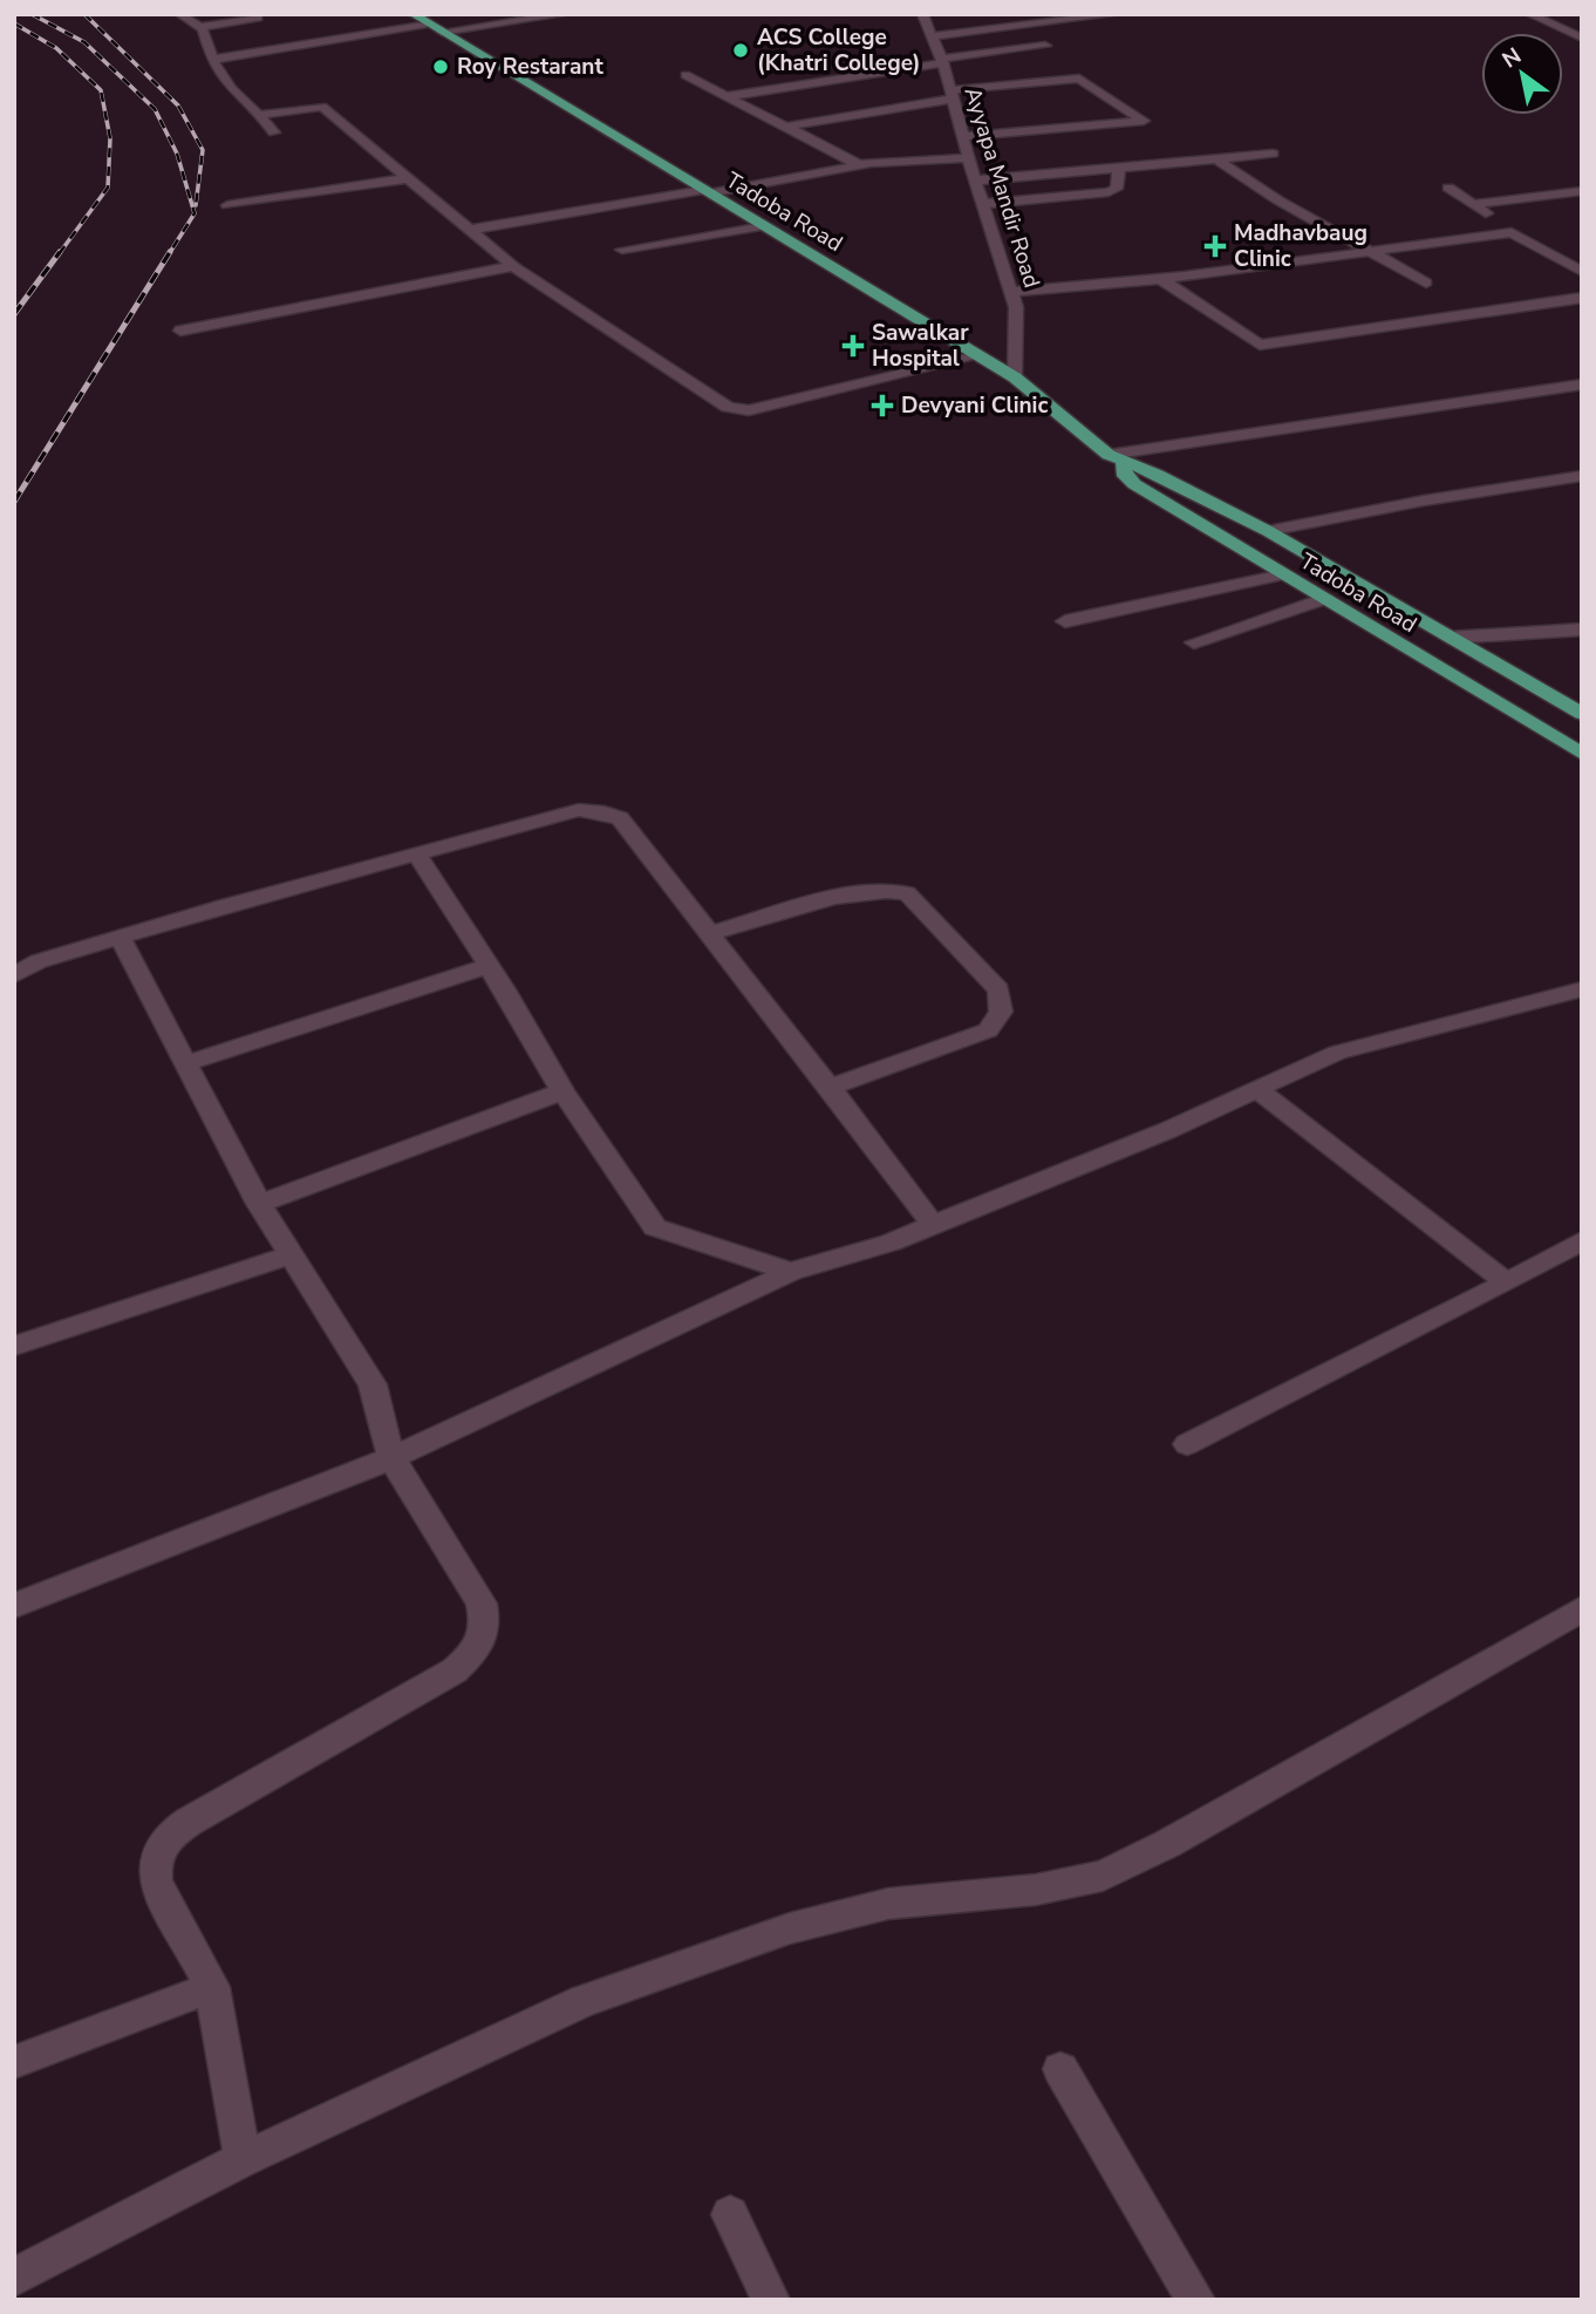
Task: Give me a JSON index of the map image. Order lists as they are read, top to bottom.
{
  "streets": {
    "main road": ["Tadoba Road"],
    "street": ["Ayyapa Mandir Road"]
  },
  "crossings": [
    ["Ayyapa Mandir Road", "Tadoba Road"]
  ],
  "places": {
    "other": ["ACS College (Khatri College)", "Roy Restarant"],
    "health": ["Madhavbaug Clinic", "Sawalkar Hospital", "Devyani Clinic"]
  },
  "north": "top left"
}
